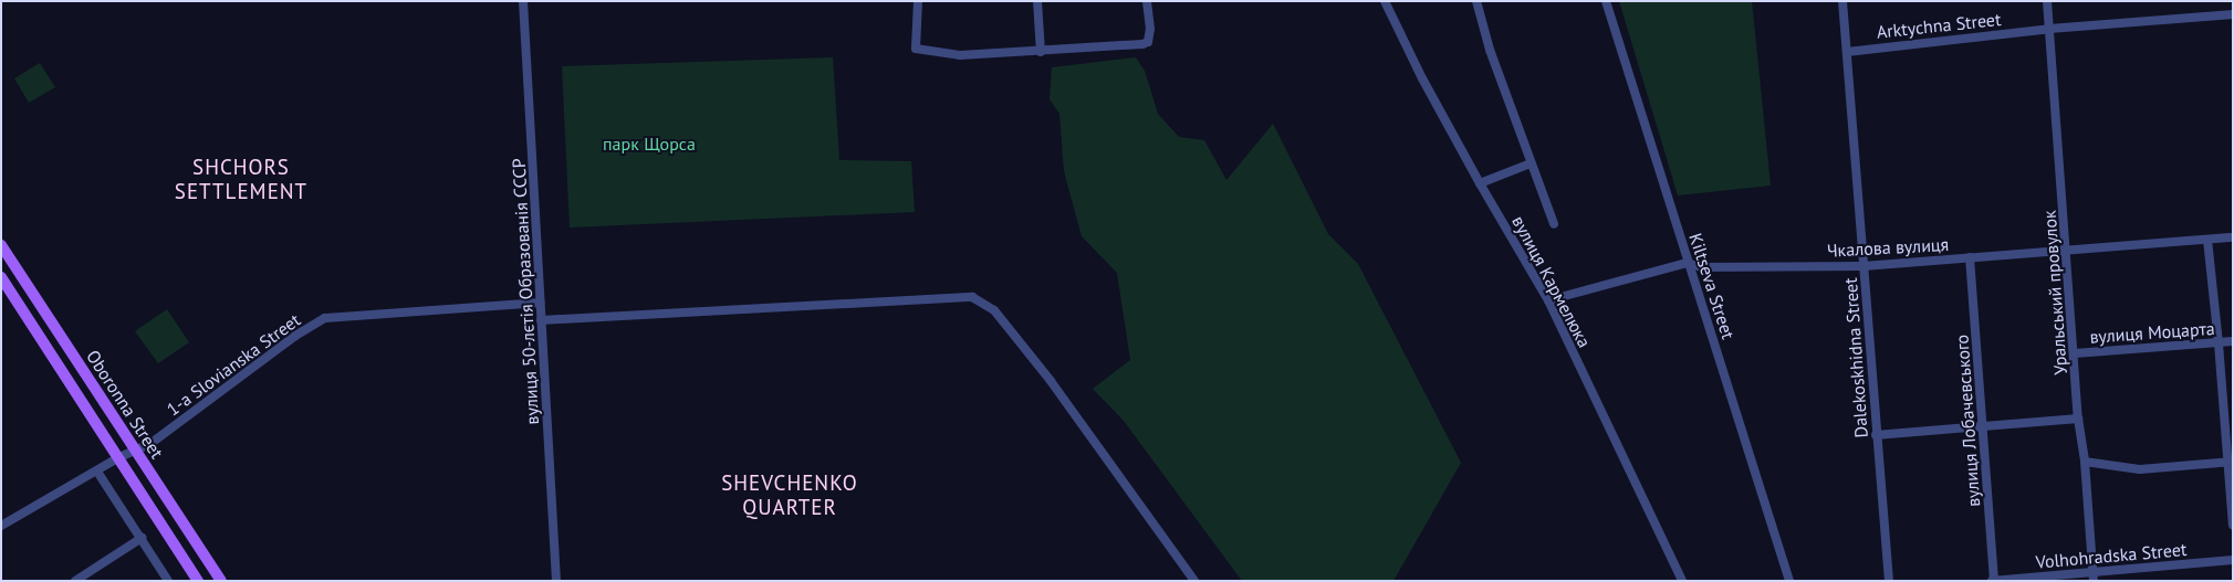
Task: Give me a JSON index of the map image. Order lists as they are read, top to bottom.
{
  "streets": {
    "main road": ["Oboronna Street"],
    "street": [
      "Arktychna Street",
      "Чкалова вулиця",
      "вулиця Кармелюка",
      "Kiltseva Street",
      "вулиця 50-лєтія Образованія СССР",
      "Уральський провулок",
      "вулиця Моцарта",
      "Dalekoskhidna Street",
      "1-a Slovianska Street",
      "вулиця Лобачевського",
      "Volhohradska Street"
    ]
  },
  "crossings": [
    ["Arktychna Street", "Уральський провулок"],
    ["Arktychna Street", "Dalekoskhidna Street"],
    ["Чкалова вулиця", "вулиця Кармелюка"],
    ["Чкалова вулиця", "Kiltseva Street"],
    ["Чкалова вулиця", "Уральський провулок"],
    ["Чкалова вулиця", "Dalekoskhidna Street"],
    ["Чкалова вулиця", "вулиця Лобачевського"],
    ["вулиця 50-лєтія Образованія СССР", "1-a Slovianska Street"],
    ["Уральський провулок", "вулиця Моцарта"],
    ["Уральський провулок", "Volhohradska Street"],
    ["1-a Slovianska Street", "Oboronna Street"],
    ["вулиця Лобачевського", "Volhohradska Street"]
  ],
  "districts": ["SHCHORS SETTLEMENT", "SHEVCHENKO QUARTER"],
  "parks": ["парк Щорса"]
}
